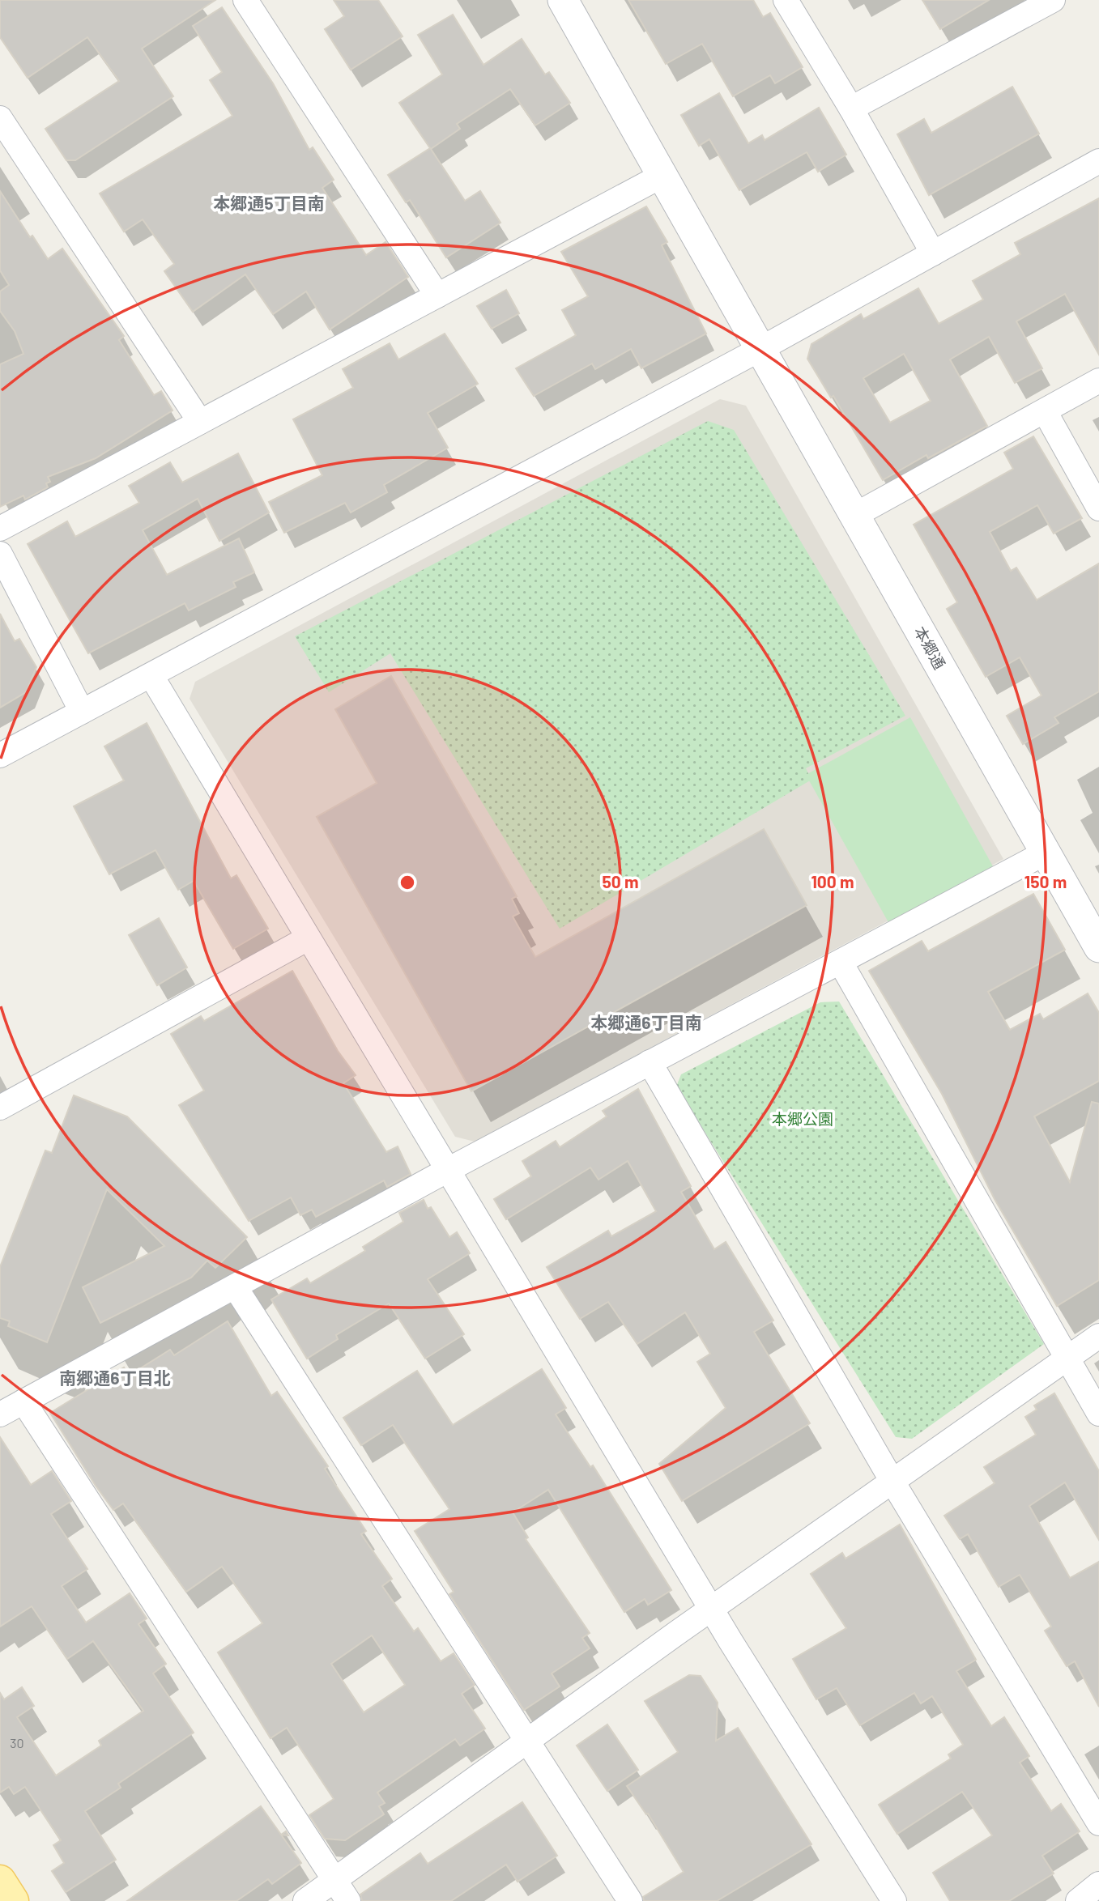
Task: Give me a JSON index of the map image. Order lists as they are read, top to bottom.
{
  "streets": {
    "street": ["本郷通"]
  },
  "districts": ["本郷通5丁目南", "本郷通6丁目南", "南郷通6丁目北"],
  "parks": ["本郷公園"],
  "house_numbers": ["30"],
  "rings": ["50 m", "100 m", "150 m"]
}
